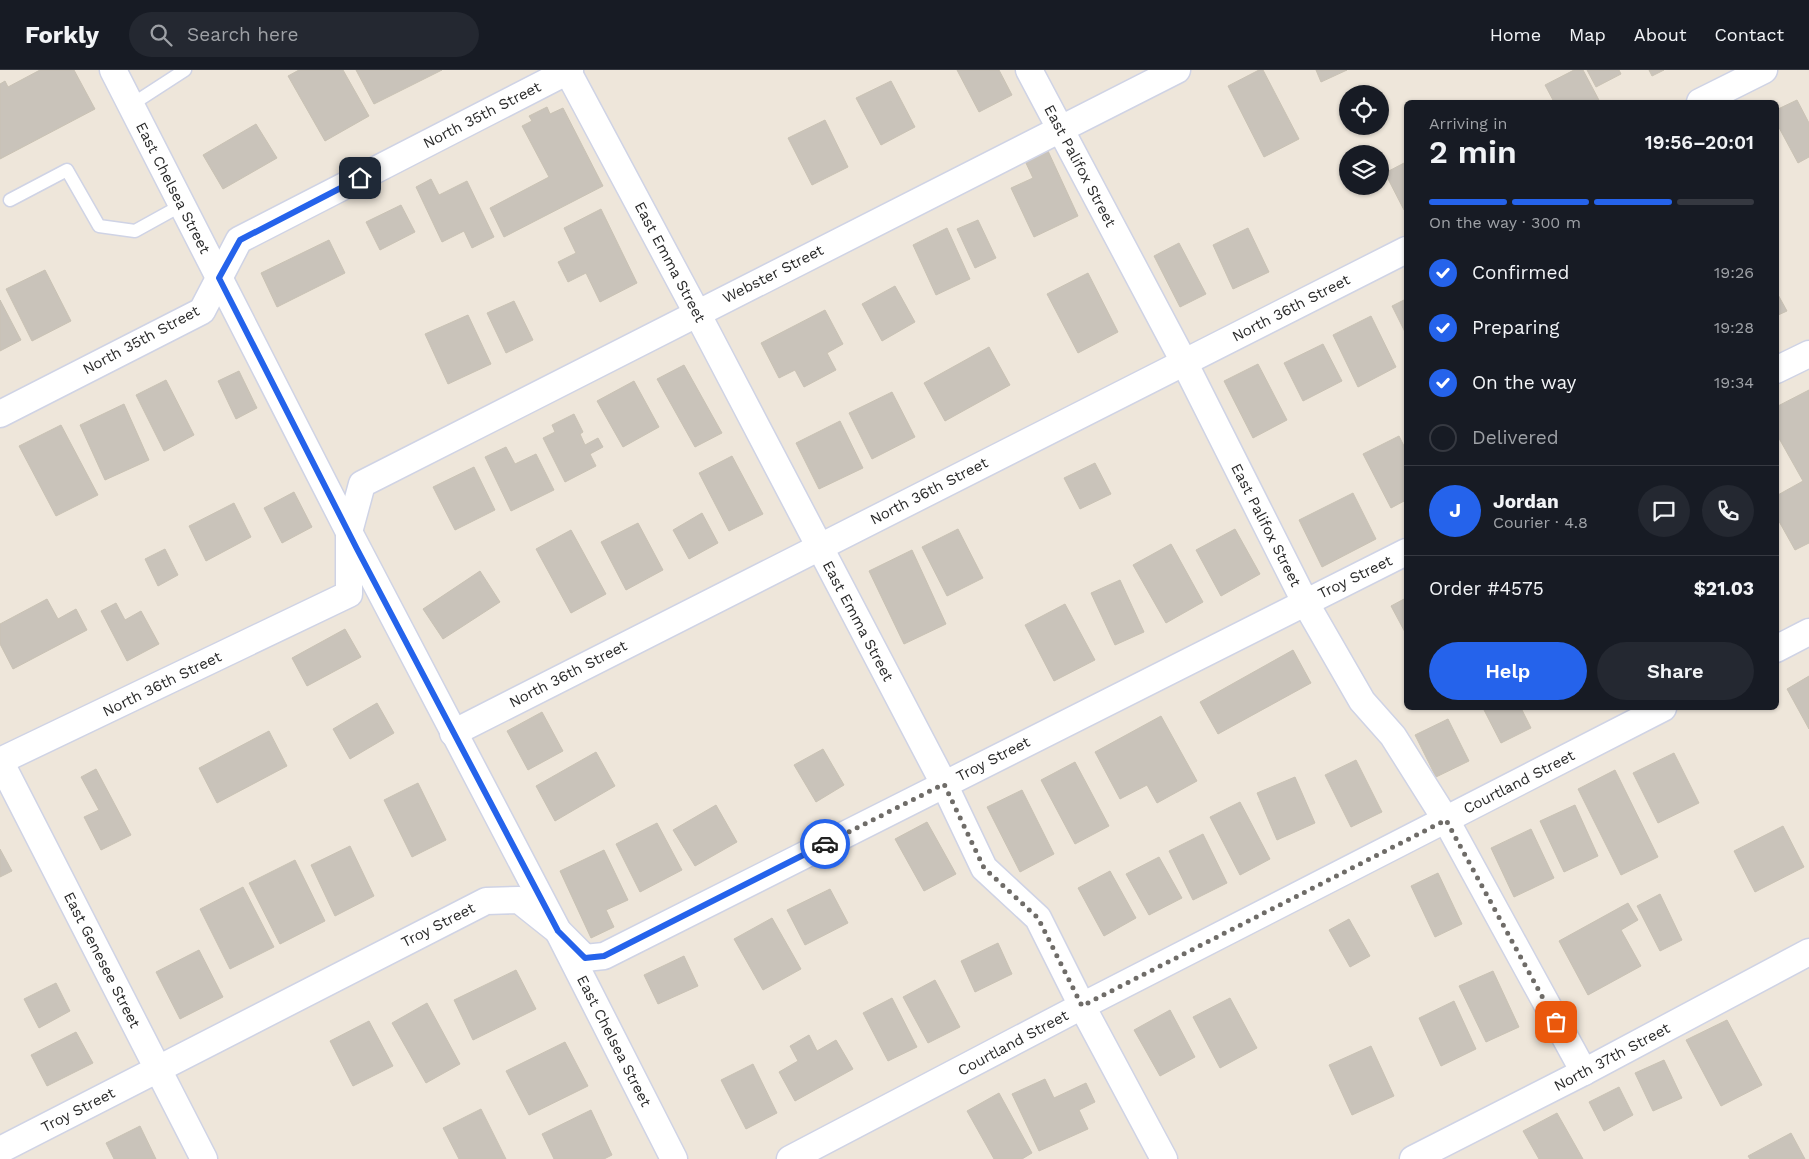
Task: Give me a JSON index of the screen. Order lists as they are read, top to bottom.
{
  "streets": {
    "street": [
      "North 35th Street",
      "East Palifox Street",
      "East Chelsea Street",
      "East Emma Street",
      "Webster Street",
      "North 36th Street",
      "Troy Street",
      "Courtland Street",
      "East Genesee Street",
      "North 37th Street"
    ]
  },
  "crossings": [
    ["North 35th Street", "East Chelsea Street"],
    ["North 35th Street", "East Emma Street"],
    ["East Palifox Street", "Webster Street"],
    ["East Palifox Street", "North 36th Street"],
    ["East Palifox Street", "Troy Street"],
    ["East Palifox Street", "Courtland Street"],
    ["East Palifox Street", "North 37th Street"],
    ["East Chelsea Street", "Webster Street"],
    ["East Chelsea Street", "North 36th Street"],
    ["East Chelsea Street", "Troy Street"],
    ["East Emma Street", "Webster Street"],
    ["East Emma Street", "North 36th Street"],
    ["East Emma Street", "Troy Street"],
    ["East Emma Street", "Courtland Street"],
    ["Webster Street", "North 36th Street"],
    ["North 36th Street", "East Genesee Street"],
    ["Troy Street", "East Genesee Street"]
  ],
  "page": {
    "header": "Forkly",
    "search": "Search here",
    "nav": [
      "Home",
      "Map",
      "About",
      "Contact"
    ],
    "heading": ["2 min", "Arriving in", "19:56–20:01"],
    "panel": [
      "Jordan",
      "Courier · 4.8",
      "Order #4575",
      "$21.03"
    ],
    "bar": "On the way · 300 m",
    "list": [
      ["Confirmed", "19:26"],
      ["Preparing", "19:28"],
      ["On the way", "19:34"],
      "Delivered"
    ],
    "round": "J",
    "buttons": ["Help", "Share"]
  }
}
